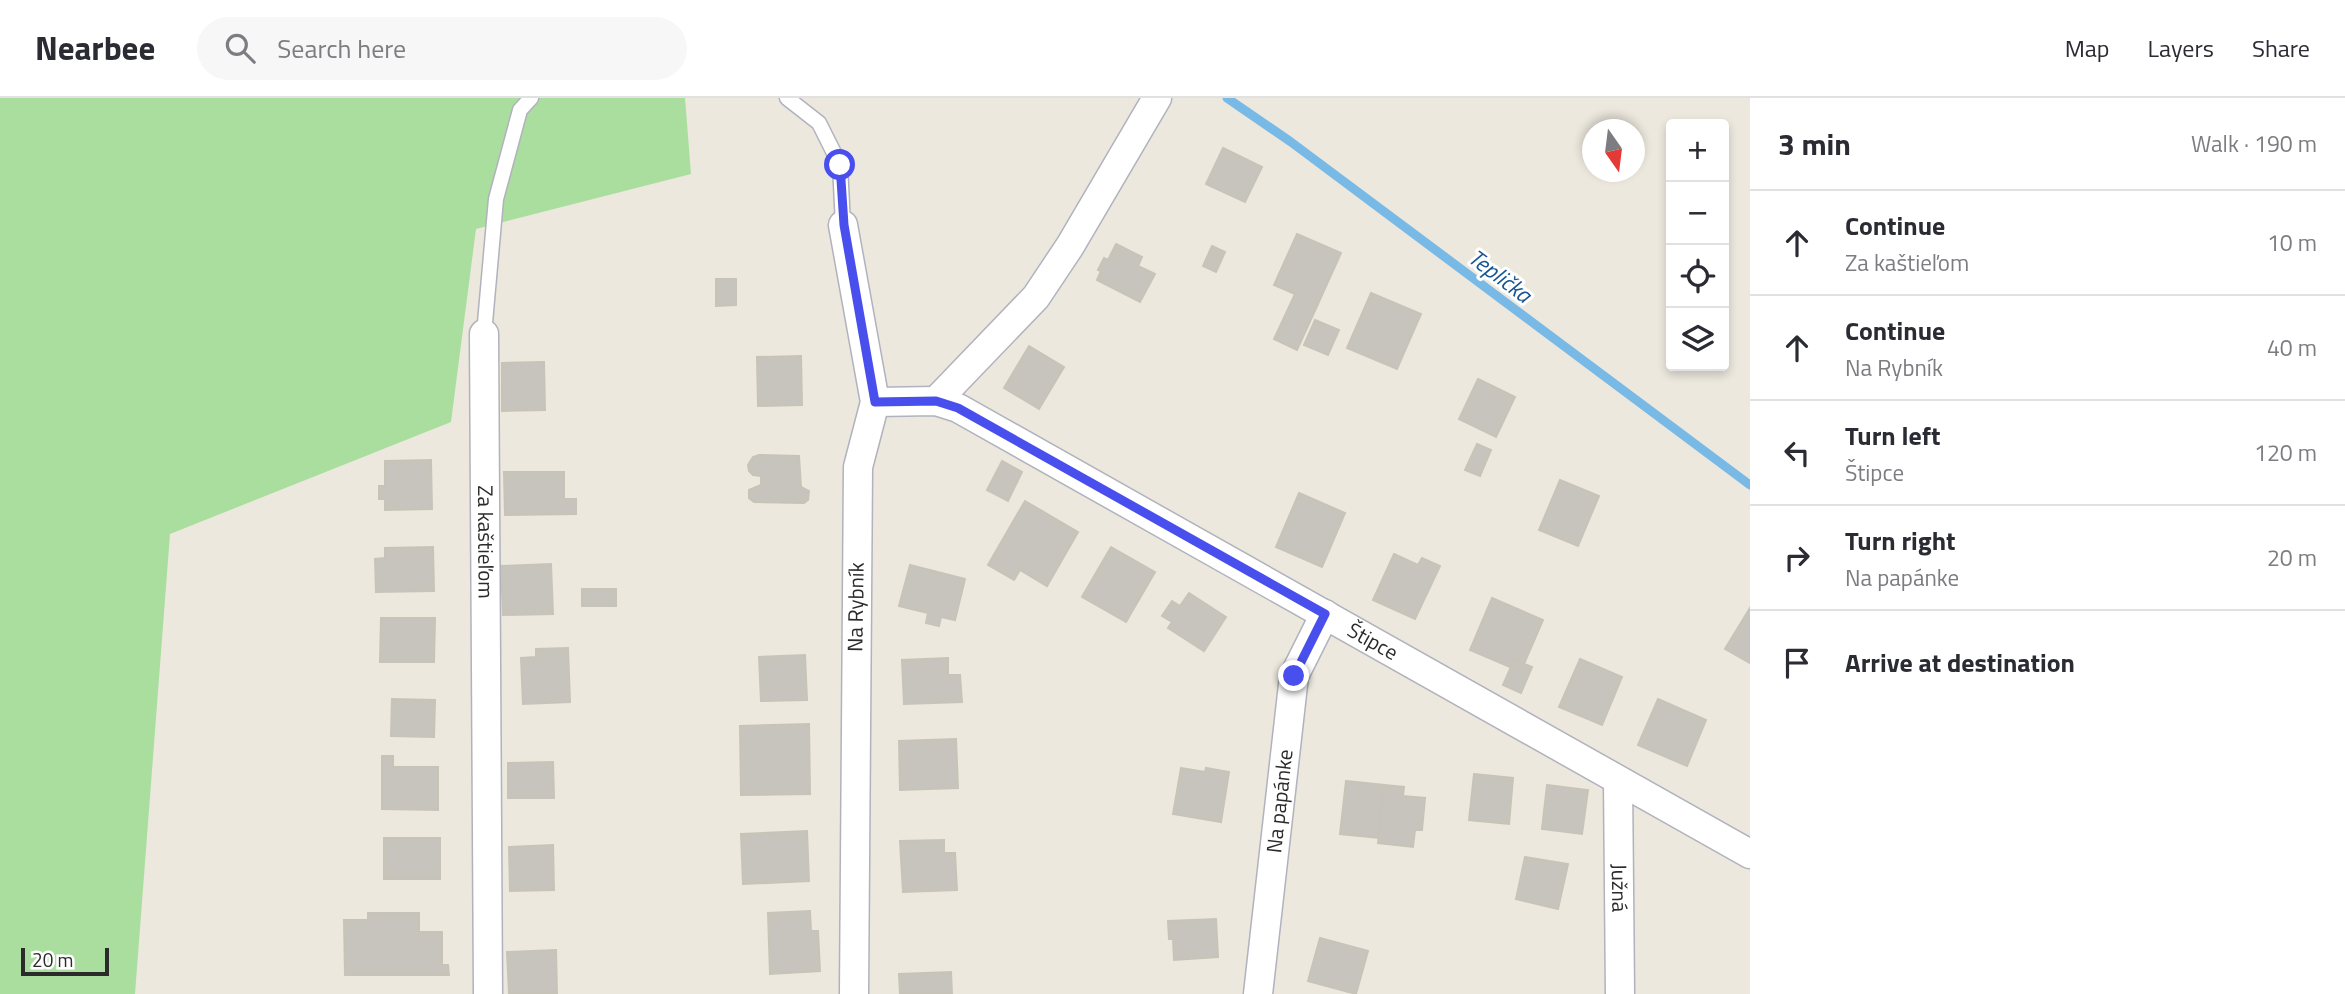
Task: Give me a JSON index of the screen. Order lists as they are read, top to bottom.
{
  "streets": {
    "street": [
      "Za kaštieľom",
      "Na Rybník",
      "Štipce",
      "Na papánke",
      "Južná"
    ]
  },
  "crossings": [
    ["Na Rybník", "Štipce"],
    ["Štipce", "Na papánke"],
    ["Štipce", "Južná"]
  ],
  "water": ["Teplička"],
  "scale_bar": "20 m",
  "north": "bottom",
  "page": {
    "header": "Nearbee",
    "search": "Search here",
    "nav": ["Map", "Layers", "Share"],
    "heading": ["3 min", "Walk · 190 m"],
    "map_buttons": ["+", "−"],
    "list": [
      ["Continue", "Za kaštieľom", "10 m"],
      ["Continue", "Na Rybník", "40 m"],
      ["Turn left", "Štipce", "120 m"],
      ["Turn right", "Na papánke", "20 m"],
      "Arrive at destination"
    ],
    "scale": "20 m"
  }
}
